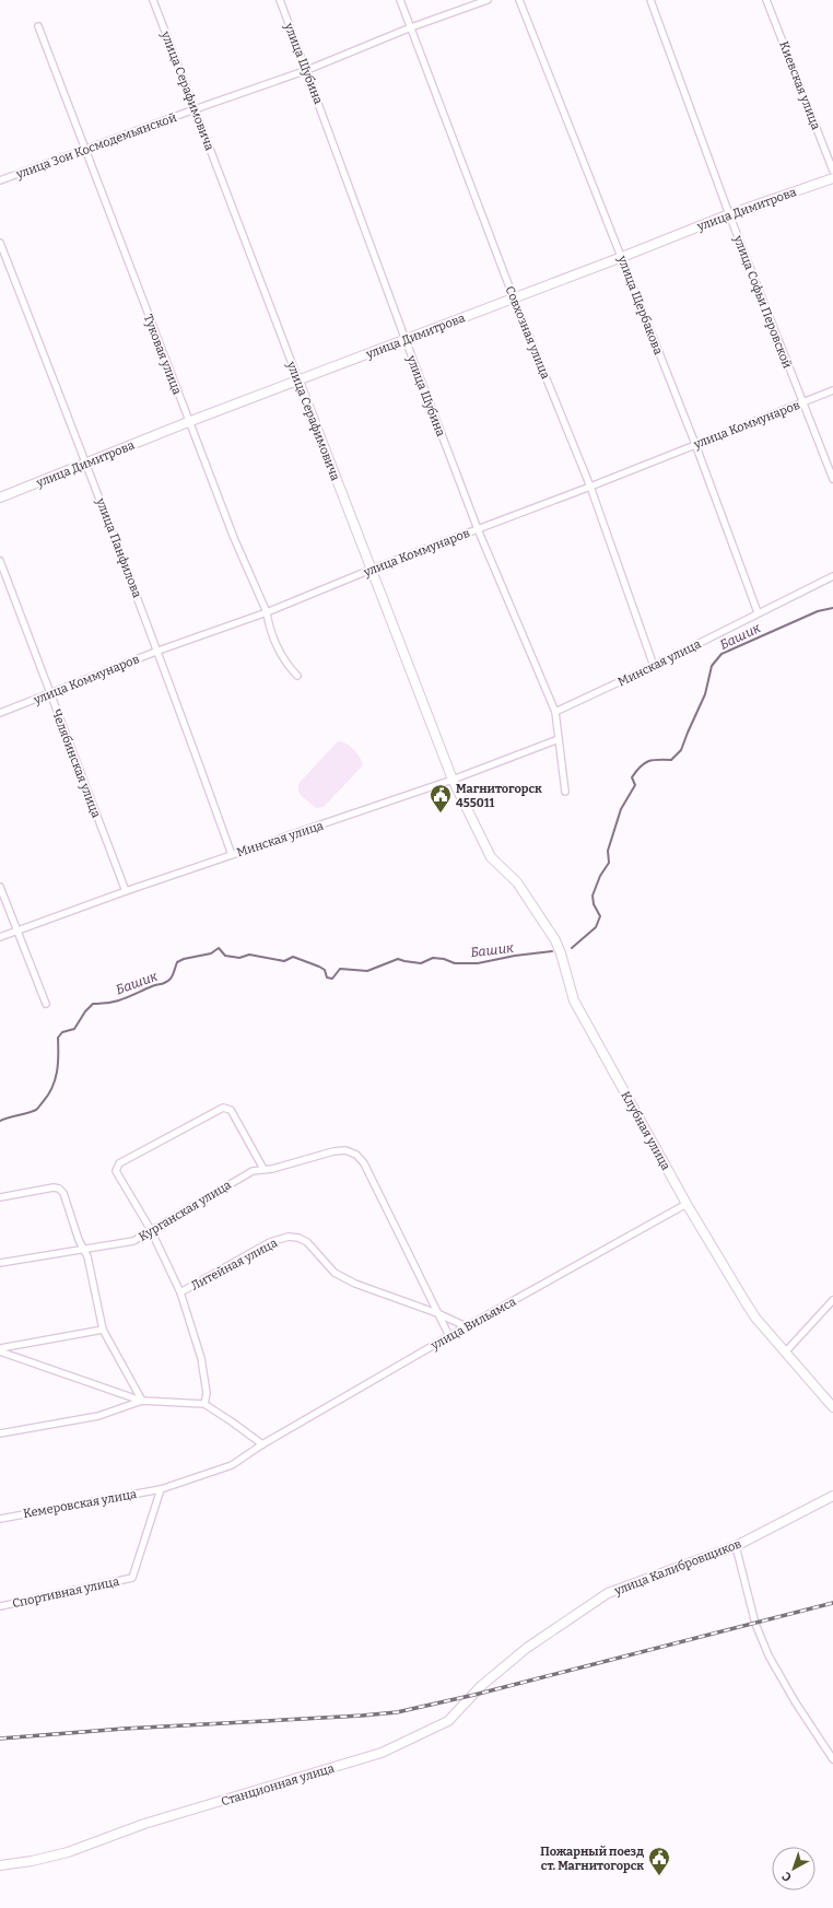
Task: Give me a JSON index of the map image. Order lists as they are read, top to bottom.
{
  "streets": {
    "street": [
      "улица Шубина",
      "Киевская улица",
      "улица Серафимовича",
      "улица Зои Космодемьянской",
      "улица Димитрова",
      "улица Софьи Перовской",
      "улица Щербакова",
      "Совхозная улица",
      "Туковая улица",
      "улица Коммунаров",
      "улица Панфилова",
      "Минская улица",
      "Челябинская улица",
      "Клубная улица",
      "Курганская улица",
      "Литейная улица",
      "улица Вильямса",
      "Кемеровская улица",
      "улица Калибровщиков",
      "Спортивная улица",
      "Станционная улица"
    ]
  },
  "crossings": [
    ["улица Шубина", "улица Зои Космодемьянской"],
    ["улица Шубина", "улица Димитрова"],
    ["улица Шубина", "улица Коммунаров"],
    ["улица Шубина", "Минская улица"],
    ["улица Серафимовича", "улица Зои Космодемьянской"],
    ["улица Серафимовича", "улица Димитрова"],
    ["улица Серафимовича", "улица Коммунаров"],
    ["улица Серафимовича", "Минская улица"],
    ["улица Серафимовича", "Клубная улица"],
    ["улица Зои Космодемьянской", "Совхозная улица"],
    ["улица Зои Космодемьянской", "Туковая улица"],
    ["улица Димитрова", "улица Софьи Перовской"],
    ["улица Димитрова", "улица Щербакова"],
    ["улица Димитрова", "Совхозная улица"],
    ["улица Димитрова", "Туковая улица"],
    ["улица Димитрова", "улица Панфилова"],
    ["улица Софьи Перовской", "улица Коммунаров"],
    ["улица Щербакова", "улица Коммунаров"],
    ["улица Щербакова", "Минская улица"],
    ["Совхозная улица", "улица Коммунаров"],
    ["Совхозная улица", "Минская улица"],
    ["Туковая улица", "улица Коммунаров"],
    ["улица Коммунаров", "улица Панфилова"],
    ["улица Коммунаров", "Челябинская улица"],
    ["улица Панфилова", "Минская улица"],
    ["Минская улица", "Челябинская улица"],
    ["Клубная улица", "улица Вильямса"],
    ["Курганская улица", "Литейная улица"],
    ["улица Вильямса", "Кемеровская улица"],
    ["улица Вильямса", "Спортивная улица"],
    ["Кемеровская улица", "Спортивная улица"],
    ["улица Калибровщиков", "Станционная улица"]
  ],
  "water": ["Башик"],
  "places": {
    "public building": ["Магнитогорск 455011", "Пожарный поезд ст. Магнитогорск"]
  },
  "north": "bottom left"
}
